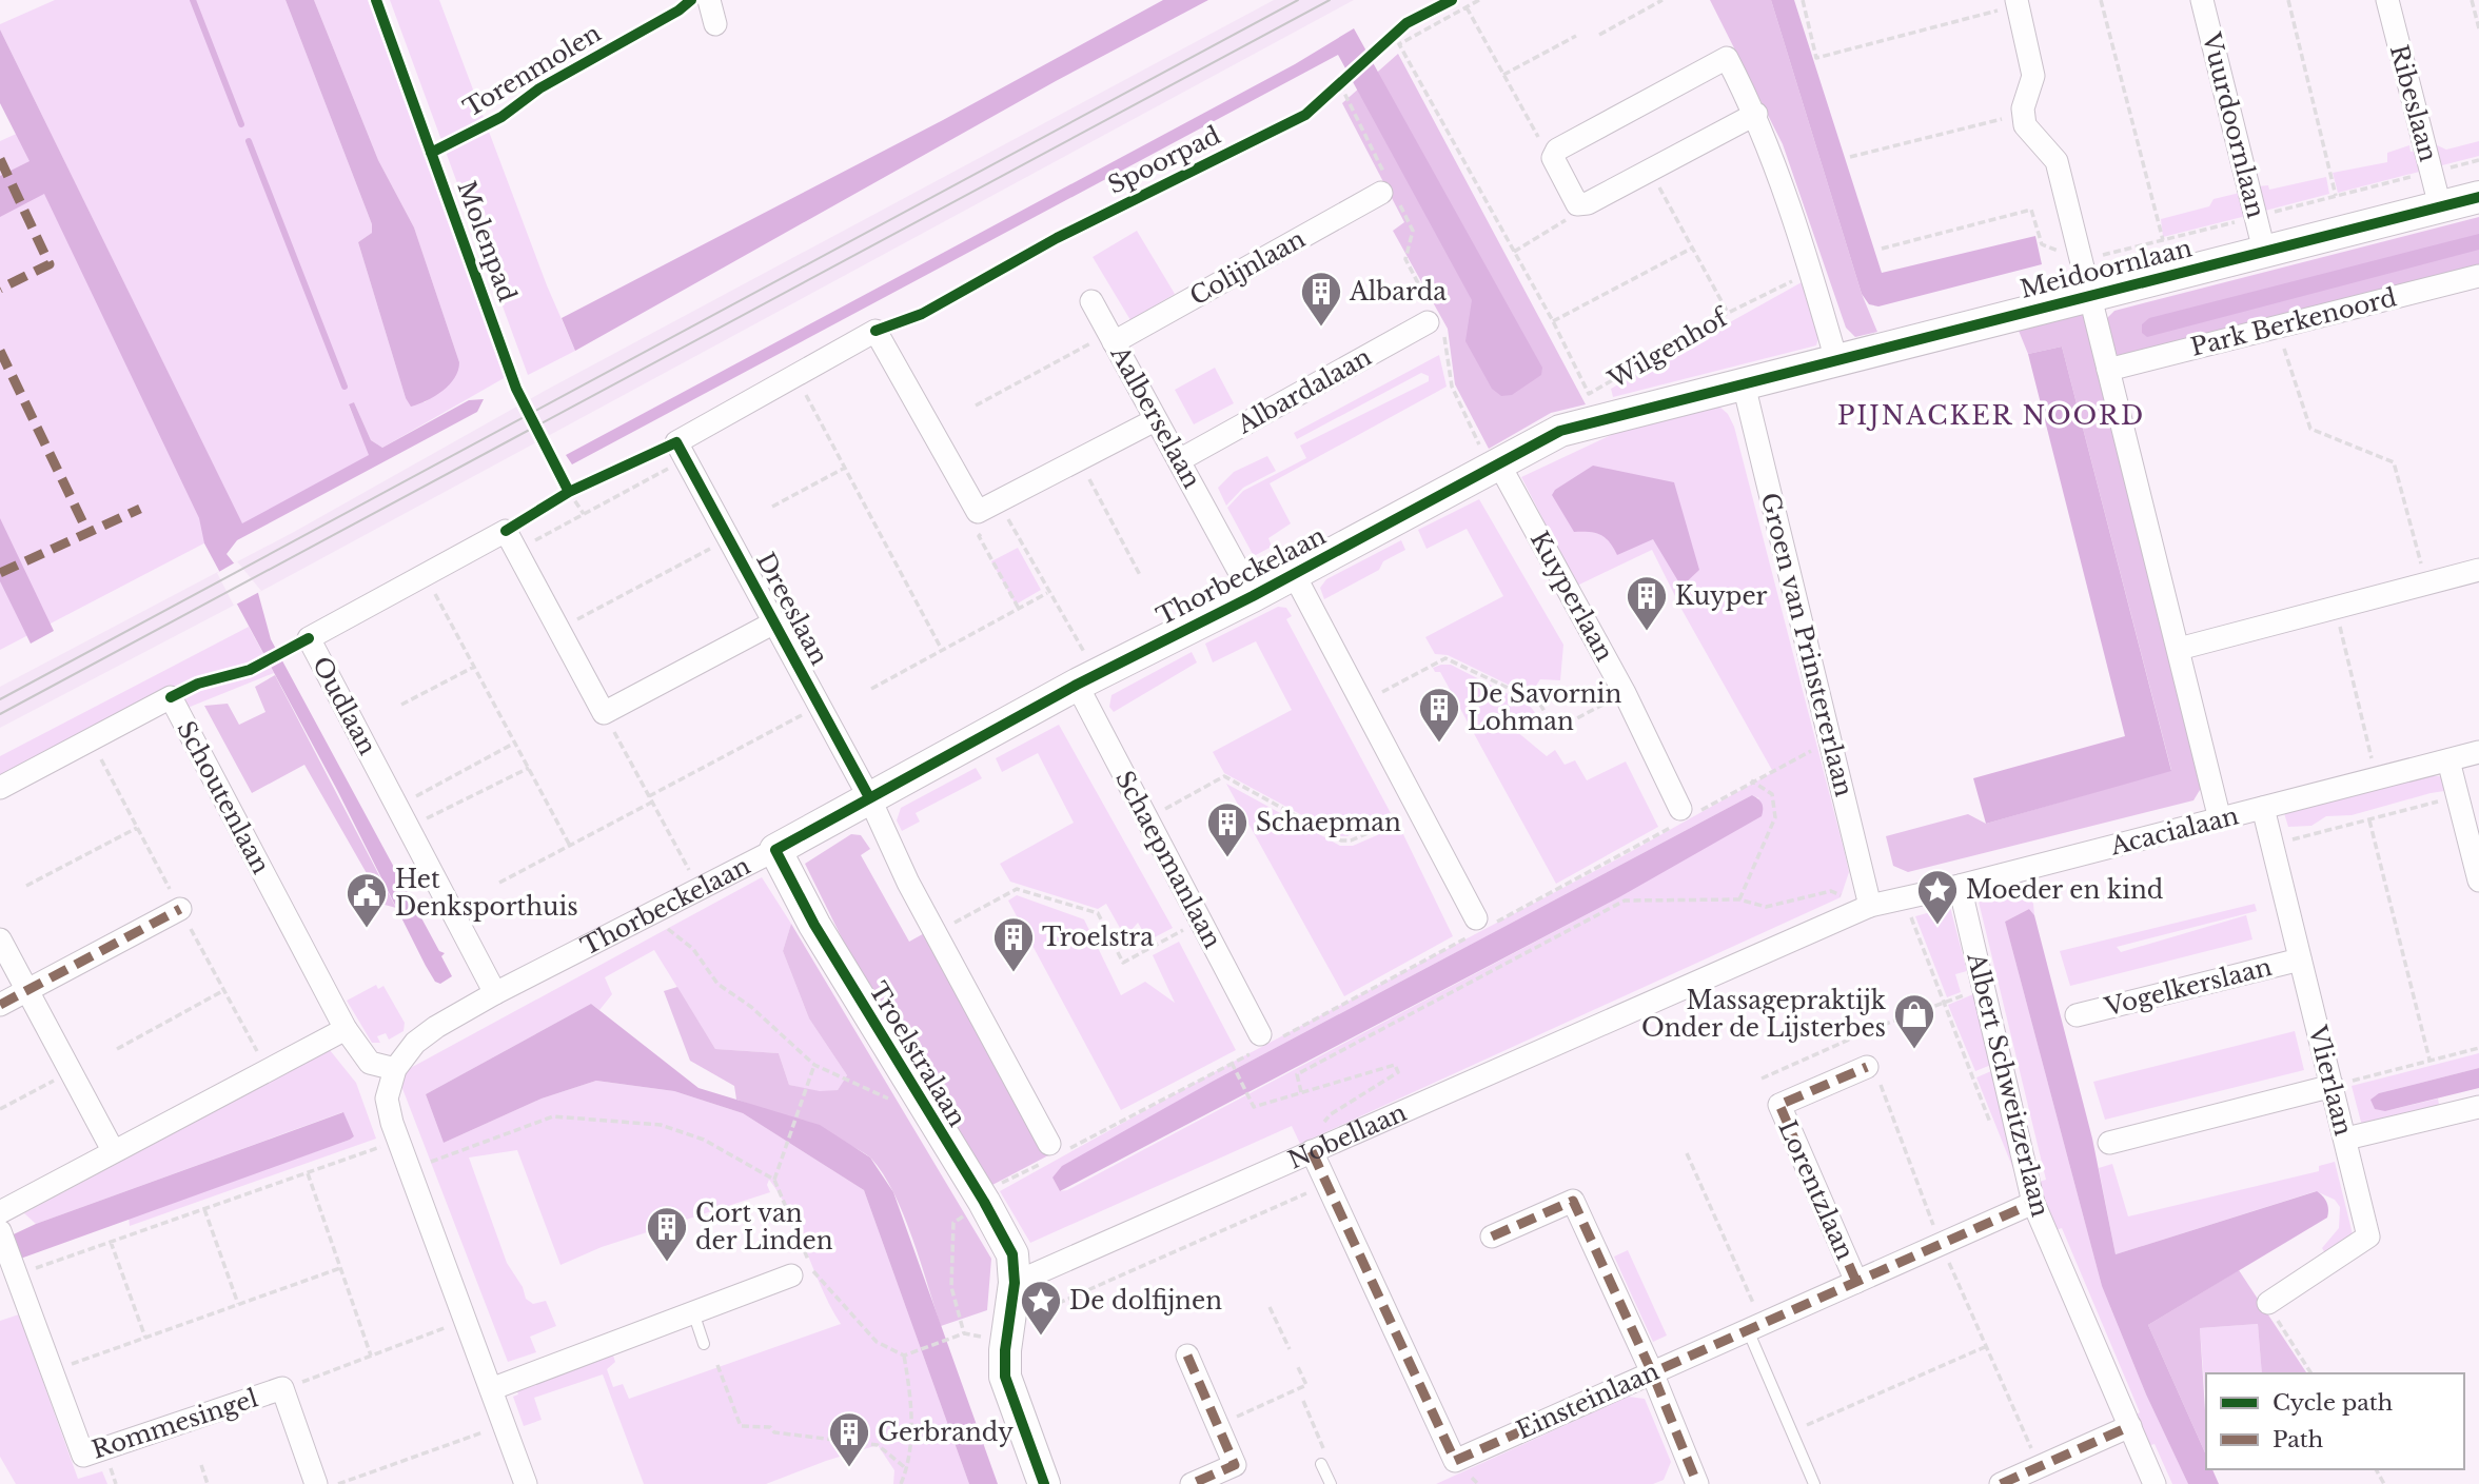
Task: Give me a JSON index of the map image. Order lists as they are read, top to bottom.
{
  "streets": {
    "street": [
      "Ribeslaan",
      "Vuurdoornlaan",
      "Colijnlaan",
      "Meidoornlaan",
      "Park Berkenoord",
      "Albardalaan",
      "Aalberselaan",
      "Thorbeckelaan",
      "Kuyperlaan",
      "Dreeslaan",
      "Groen van Prinstererlaan",
      "Oudlaan",
      "Schoutenlaan",
      "Acacialaan",
      "Schaepmanlaan",
      "Vogelkerslaan",
      "Troelstralaan",
      "Vlierlaan",
      "Albert Schweitzerlaan",
      "Nobellaan",
      "Lorentzlaan",
      "Einsteinlaan",
      "Rommesingel"
    ],
    "path": ["Wilgenhof"],
    "cycle path": ["Torenmolen", "Spoorpad", "Molenpad"]
  },
  "crossings": [
    ["Ribeslaan", "Meidoornlaan"],
    ["Vuurdoornlaan", "Meidoornlaan"],
    ["Colijnlaan", "Aalberselaan"],
    ["Meidoornlaan", "Thorbeckelaan"],
    ["Meidoornlaan", "Groen van Prinstererlaan"],
    ["Albardalaan", "Aalberselaan"],
    ["Aalberselaan", "Thorbeckelaan"],
    ["Thorbeckelaan", "Kuyperlaan"],
    ["Thorbeckelaan", "Dreeslaan"],
    ["Thorbeckelaan", "Groen van Prinstererlaan"],
    ["Thorbeckelaan", "Oudlaan"],
    ["Thorbeckelaan", "Schaepmanlaan"],
    ["Thorbeckelaan", "Troelstralaan"],
    ["Thorbeckelaan", "Rommesingel"],
    ["Groen van Prinstererlaan", "Acacialaan"],
    ["Groen van Prinstererlaan", "Nobellaan"],
    ["Acacialaan", "Vlierlaan"],
    ["Acacialaan", "Albert Schweitzerlaan"],
    ["Acacialaan", "Nobellaan"],
    ["Vogelkerslaan", "Vlierlaan"],
    ["Troelstralaan", "Nobellaan"],
    ["Albert Schweitzerlaan", "Einsteinlaan"],
    ["Nobellaan", "Einsteinlaan"],
    ["Lorentzlaan", "Einsteinlaan"]
  ],
  "districts": ["PIJNACKER NOORD"],
  "places": {
    "building": [
      "Albarda",
      "Kuyper",
      "De Savornin Lohman",
      "Schaepman",
      "Troelstra",
      "Cort van der Linden",
      "Gerbrandy"
    ],
    "place": ["Moeder en kind", "De dolfijnen"],
    "public building": ["Het Denksporthuis"],
    "shop": ["Massagepraktijk Onder de Lijsterbes"]
  },
  "legend": ["Cycle path", "Path"]
}
